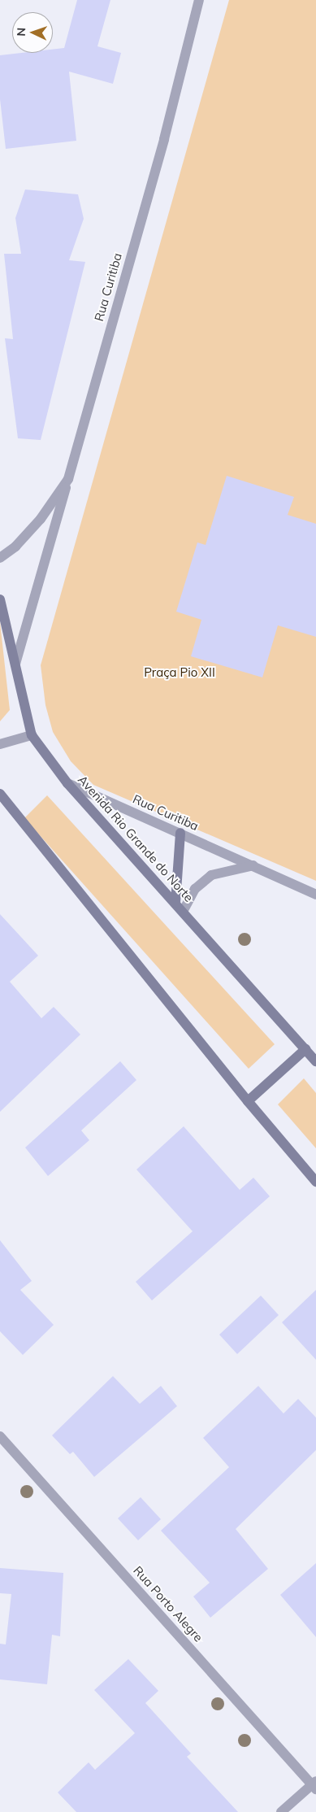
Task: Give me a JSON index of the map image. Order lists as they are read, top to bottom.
{
  "streets": {
    "main road": ["Avenida Rio Grande do Norte"],
    "street": ["Rua Curitiba", "Rua Porto Alegre"]
  },
  "crossings": [
    ["Rua Curitiba", "Avenida Rio Grande do Norte"]
  ],
  "parks": ["Praça Pio XII"],
  "north": "left"
}
